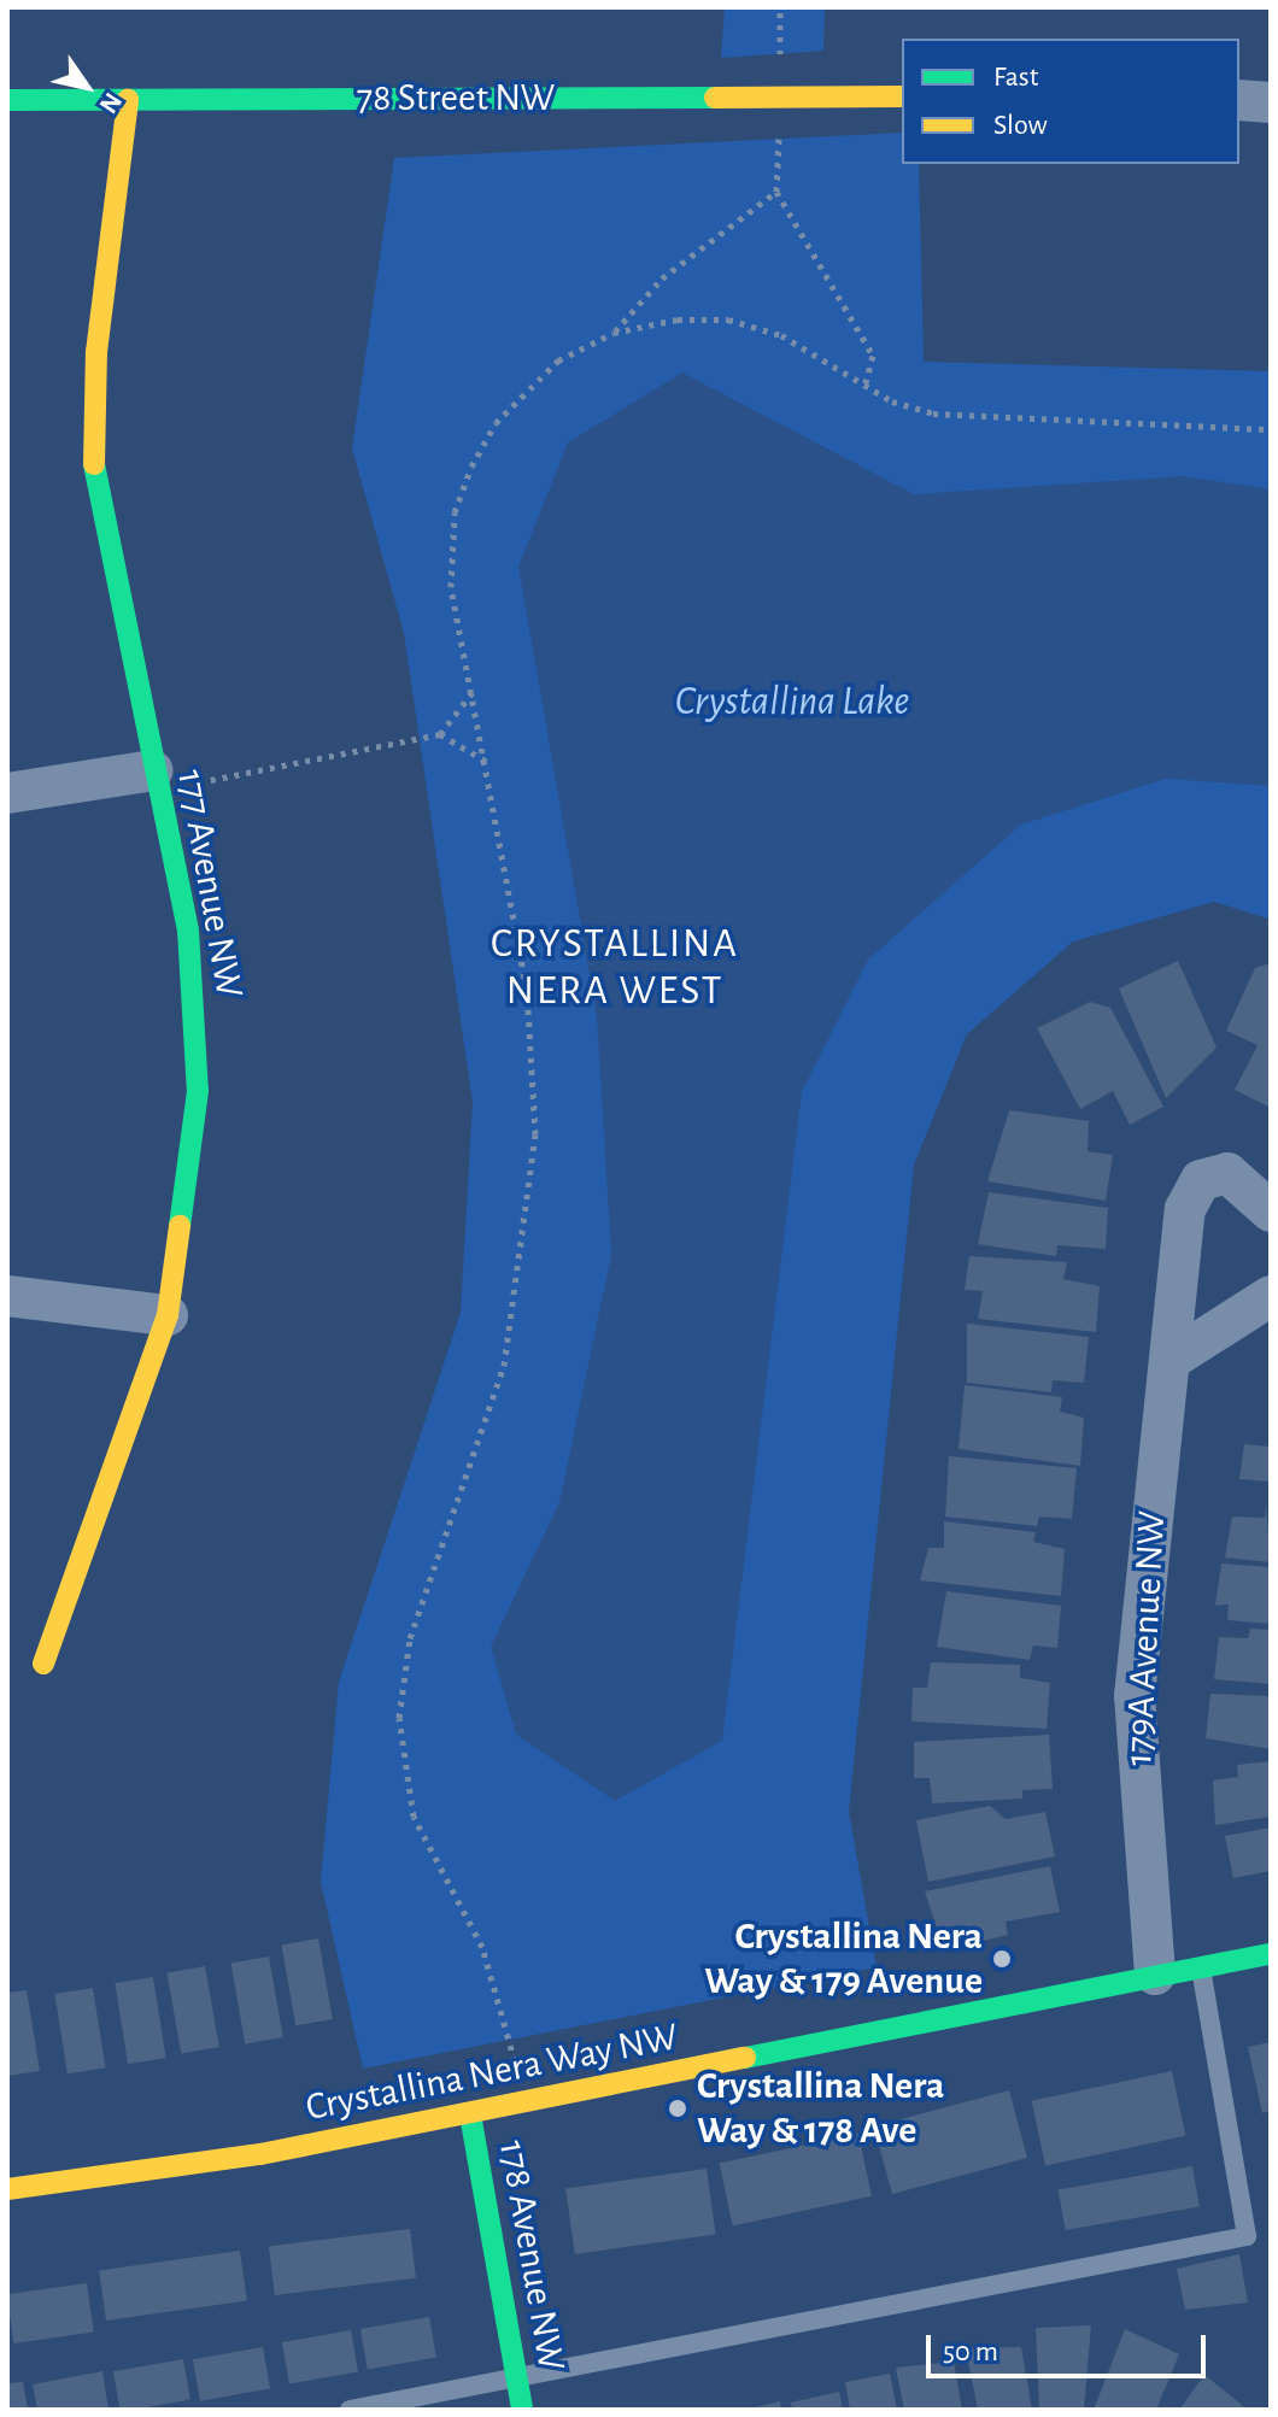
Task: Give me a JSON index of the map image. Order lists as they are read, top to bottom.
{
  "streets": {
    "street": [
      "78 Street NW",
      "177 Avenue NW",
      "179A Avenue NW",
      "Crystallina Nera Way NW",
      "178 Avenue NW"
    ]
  },
  "crossings": [
    ["78 Street NW", "177 Avenue NW"],
    ["179A Avenue NW", "Crystallina Nera Way NW"],
    ["Crystallina Nera Way NW", "178 Avenue NW"]
  ],
  "districts": ["CRYSTALLINA NERA WEST"],
  "water": ["Crystallina Lake"],
  "places": ["Crystallina Nera Way & 179 Avenue", "Crystallina Nera Way & 178 Ave"],
  "legend": ["Fast", "Slow"],
  "scale_bar": "50 m",
  "north": "bottom right"
}
